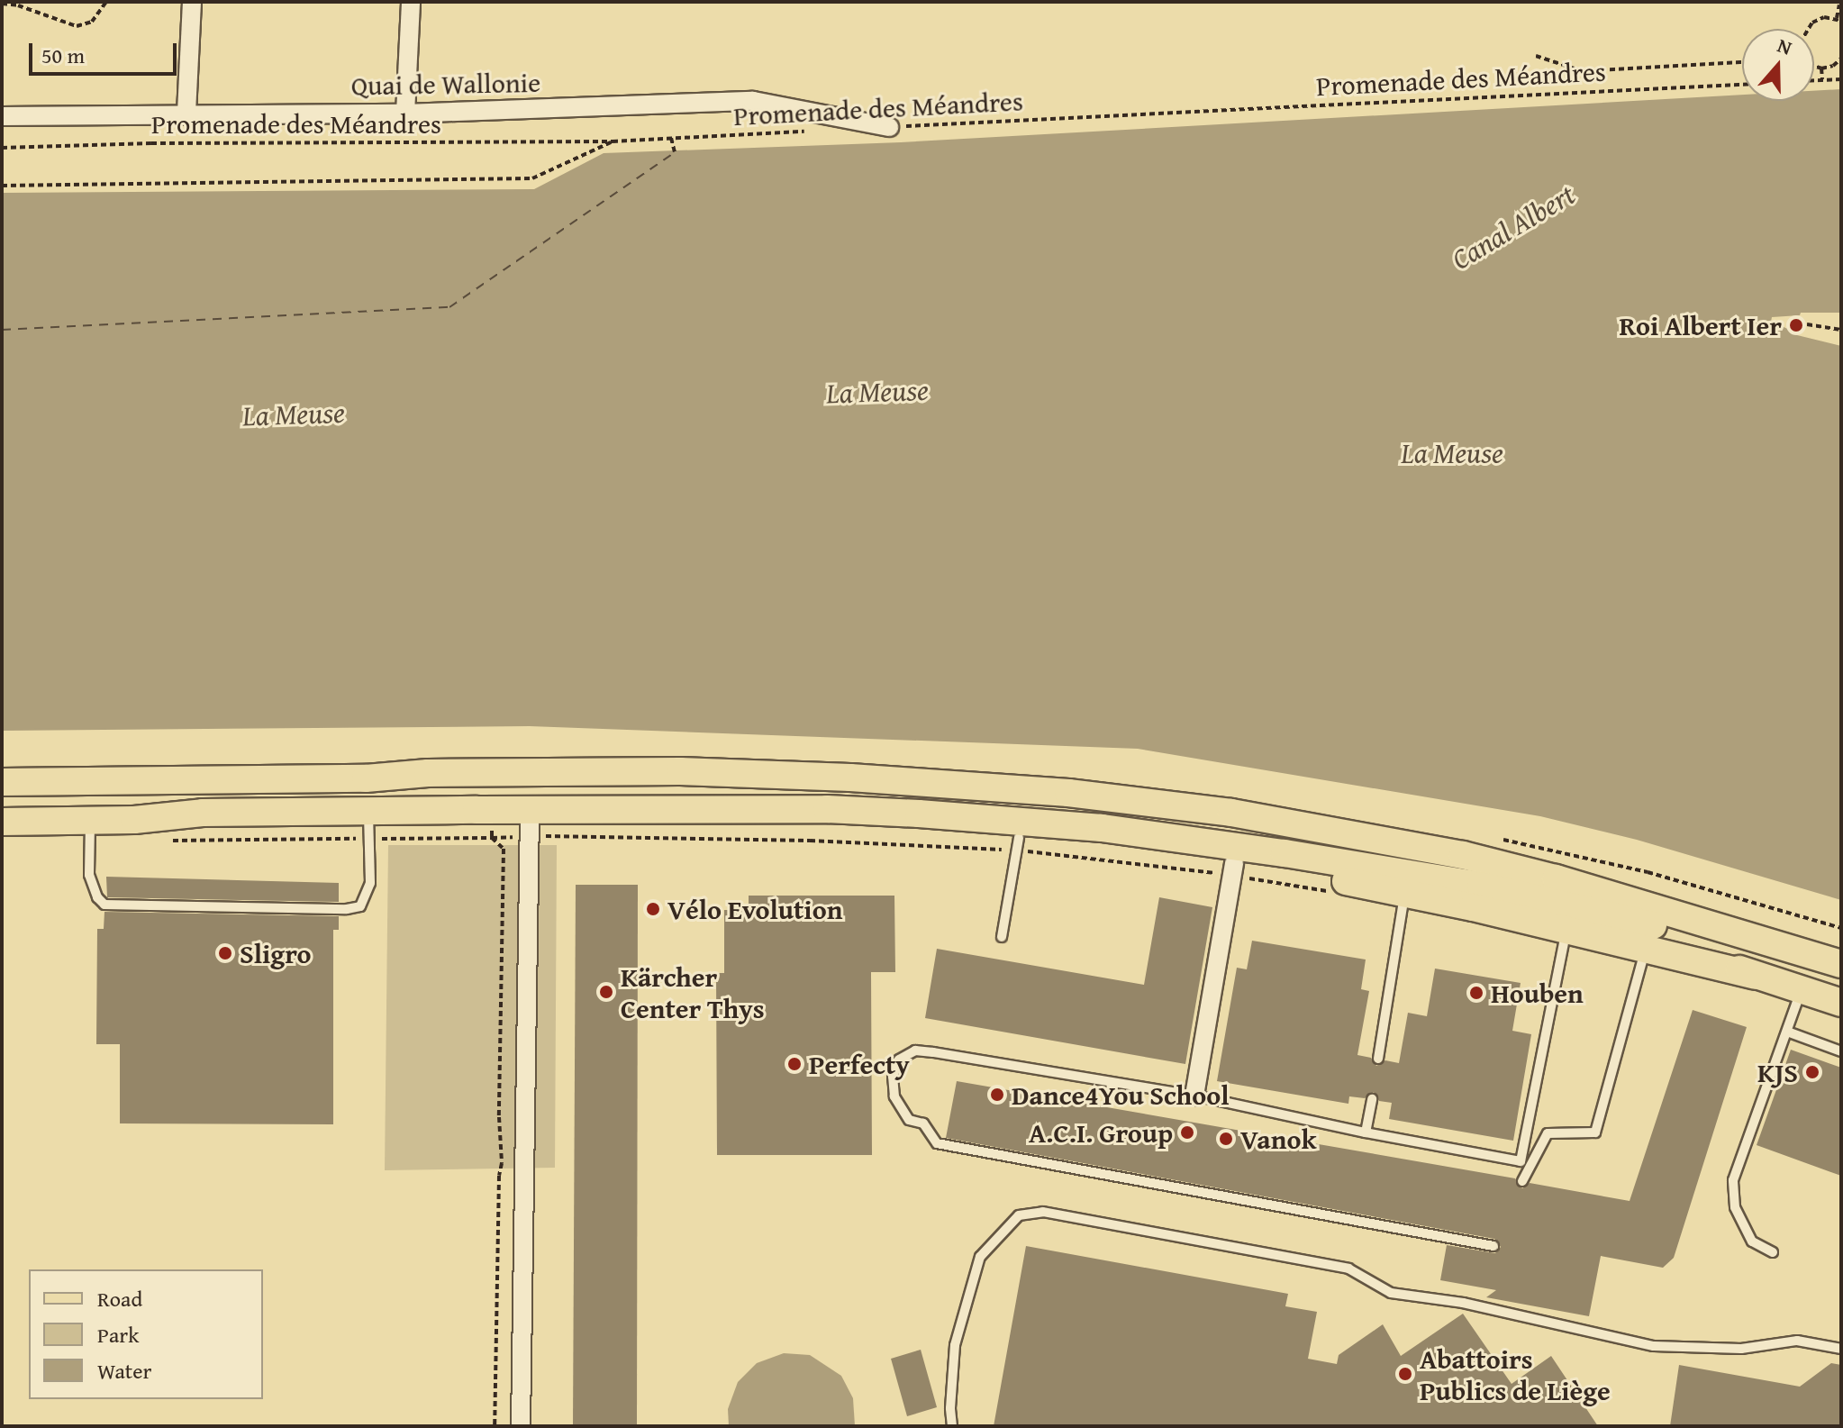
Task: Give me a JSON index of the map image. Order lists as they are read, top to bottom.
{
  "streets": {
    "street": ["Quai de Wallonie"],
    "path": ["Promenade des Méandres"]
  },
  "crossings": [
    ["Promenade des Méandres", "Quai de Wallonie"]
  ],
  "water": ["Canal Albert", "La Meuse"],
  "places": [
    "Roi Albert Ier",
    "Vélo Evolution",
    "Sligro",
    "Kärcher Center Thys",
    "Houben",
    "Perfecty",
    "KJS",
    "Dance4You School",
    "A.C.I. Group",
    "Vanok",
    "Abattoirs Publics de Liège"
  ],
  "legend": ["Road", "Park", "Water"],
  "scale_bar": "50 m",
  "north": "top"
}
